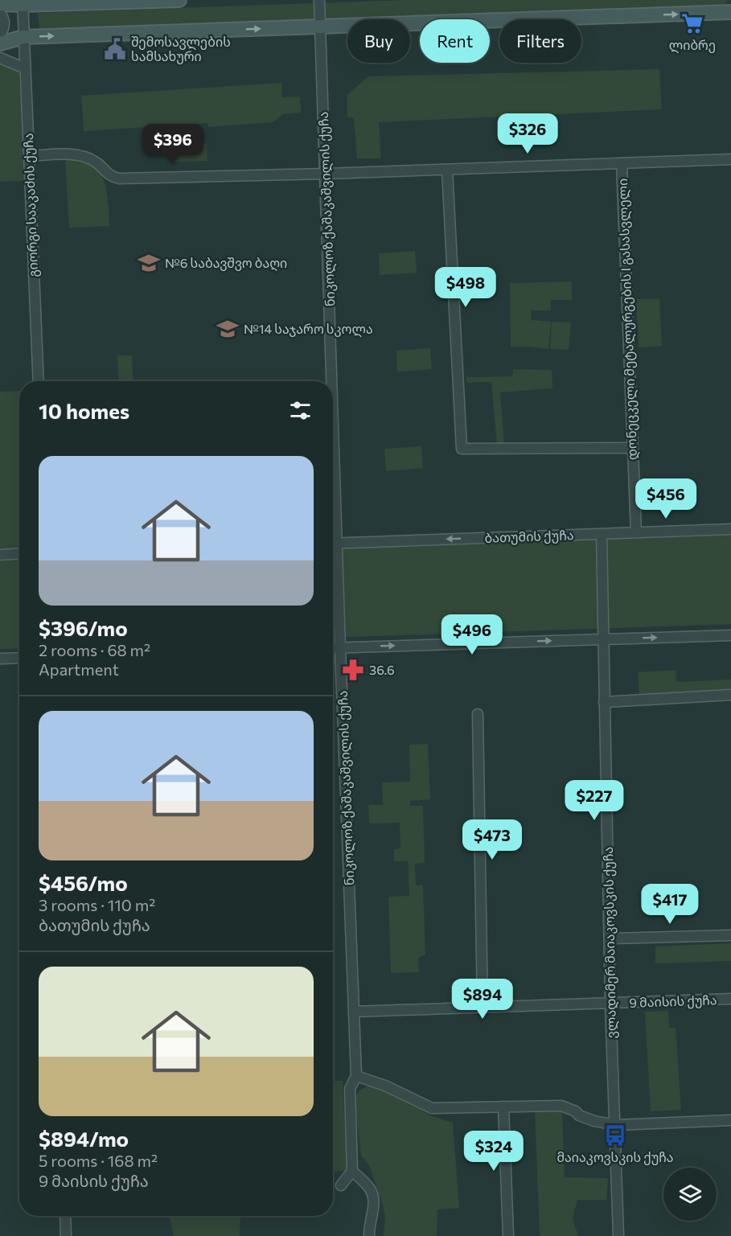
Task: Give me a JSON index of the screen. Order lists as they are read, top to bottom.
{
  "streets": {
    "street": [
      "გიორგი სააკაძის ქუჩა",
      "ნიკოლოზ ქაშაკაშვილის ქუჩა",
      "დონეცკელი მეტალურგების I გასასვლელი",
      "ბათუმის ქუჩა",
      "ვლადიმერ მაიაკოვსკის ქუჩა",
      "9 მაისის ქუჩა"
    ]
  },
  "crossings": [
    ["ნიკოლოზ ქაშაკაშვილის ქუჩა", "ბათუმის ქუჩა"],
    ["ნიკოლოზ ქაშაკაშვილის ქუჩა", "9 მაისის ქუჩა"],
    ["დონეცკელი მეტალურგების I გასასვლელი", "ბათუმის ქუჩა"],
    ["ბათუმის ქუჩა", "ვლადიმერ მაიაკოვსკის ქუჩა"],
    ["ვლადიმერ მაიაკოვსკის ქუჩა", "9 მაისის ქუჩა"]
  ],
  "one_way": ["ბათუმის ქუჩა"],
  "places": {
    "supermarket": ["ლიბრე"],
    "public building": ["შემოსავლების სამსახური"],
    "school or university": ["№6 საბავშვო ბაღი", "№14 საჯარო სკოლა"],
    "pharmacy": ["36.6"],
    "bus stop": ["მაიაკოვსკის ქუჩა"]
  },
  "page": {
    "chip": ["Buy", "Rent", "Filters"],
    "price": [
      "$326",
      "$396",
      "$498",
      "$456",
      "$496",
      "$227",
      "$473",
      "$417",
      "$894",
      "$324"
    ],
    "heading": "10 homes",
    "list": [
      {
        "name": "$396/mo",
        "note": "2 rooms · 68 m² · Apartment"
      },
      {
        "name": "$456/mo",
        "note": "3 rooms · 110 m² · ბათუმის ქუჩა"
      },
      {
        "name": "$894/mo",
        "note": "5 rooms · 168 m² · 9 მაისის ქუჩა"
      }
    ]
  }
}
